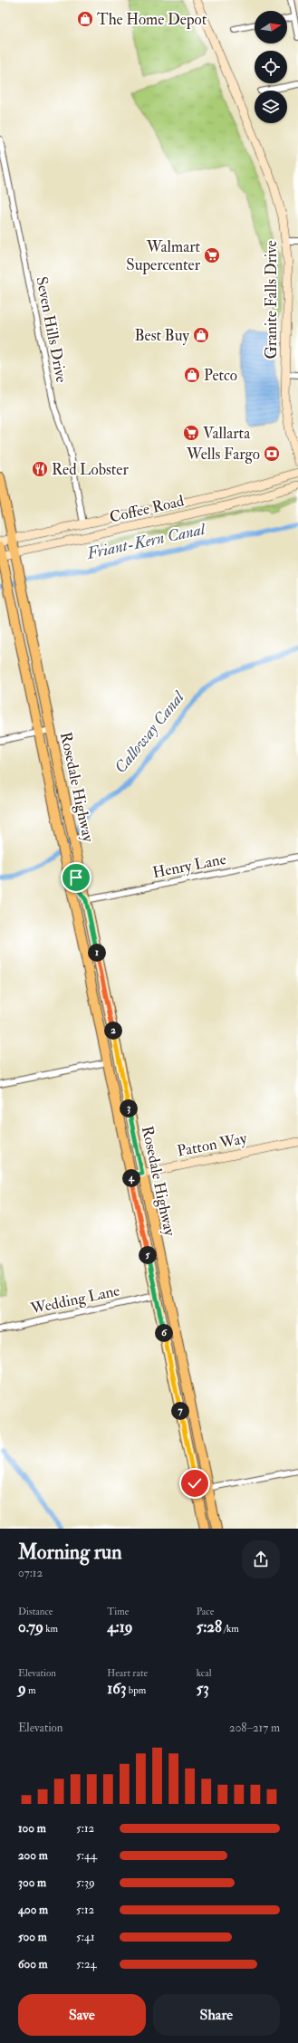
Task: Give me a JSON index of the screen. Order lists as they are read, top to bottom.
{
  "streets": {
    "main road": ["Rosedale Highway"],
    "street": [
      "Granite Falls Drive",
      "Seven Hills Drive",
      "Coffee Road",
      "Henry Lane",
      "Patton Way",
      "Wedding Lane"
    ]
  },
  "crossings": [
    ["Seven Hills Drive", "Coffee Road"],
    ["Coffee Road", "Rosedale Highway"],
    ["Rosedale Highway", "Henry Lane"],
    ["Rosedale Highway", "Patton Way"],
    ["Rosedale Highway", "Wedding Lane"]
  ],
  "water": ["Friant-Kern Canal", "Calloway Canal"],
  "places": {
    "shop": ["The Home Depot", "Best Buy", "Petco"],
    "supermarket": ["Walmart Supercenter", "Vallarta"],
    "bank": ["Wells Fargo"],
    "restaurant": ["Red Lobster"]
  },
  "north": "right",
  "page": {
    "pins": [
      "1",
      "2",
      "3",
      "4",
      "5",
      "6",
      "7"
    ],
    "heading": ["Morning run", "07:12"],
    "stats": [
      ["Distance", "0.79 km"],
      ["Time", "4:19"],
      ["Pace", "5:28 /km"],
      ["Elevation", "9 m"],
      ["Heart rate", "163 bpm"],
      ["kcal", "53"]
    ],
    "chart": ["Elevation", "208–217 m"],
    "list": [
      {
        "name": "100 m",
        "note": "5:12"
      },
      {
        "name": "200 m",
        "note": "5:44"
      },
      {
        "name": "300 m",
        "note": "5:39"
      },
      {
        "name": "400 m",
        "note": "5:12"
      },
      {
        "name": "500 m",
        "note": "5:41"
      },
      {
        "name": "600 m",
        "note": "5:24"
      }
    ],
    "buttons": ["Save", "Share"]
  }
}
